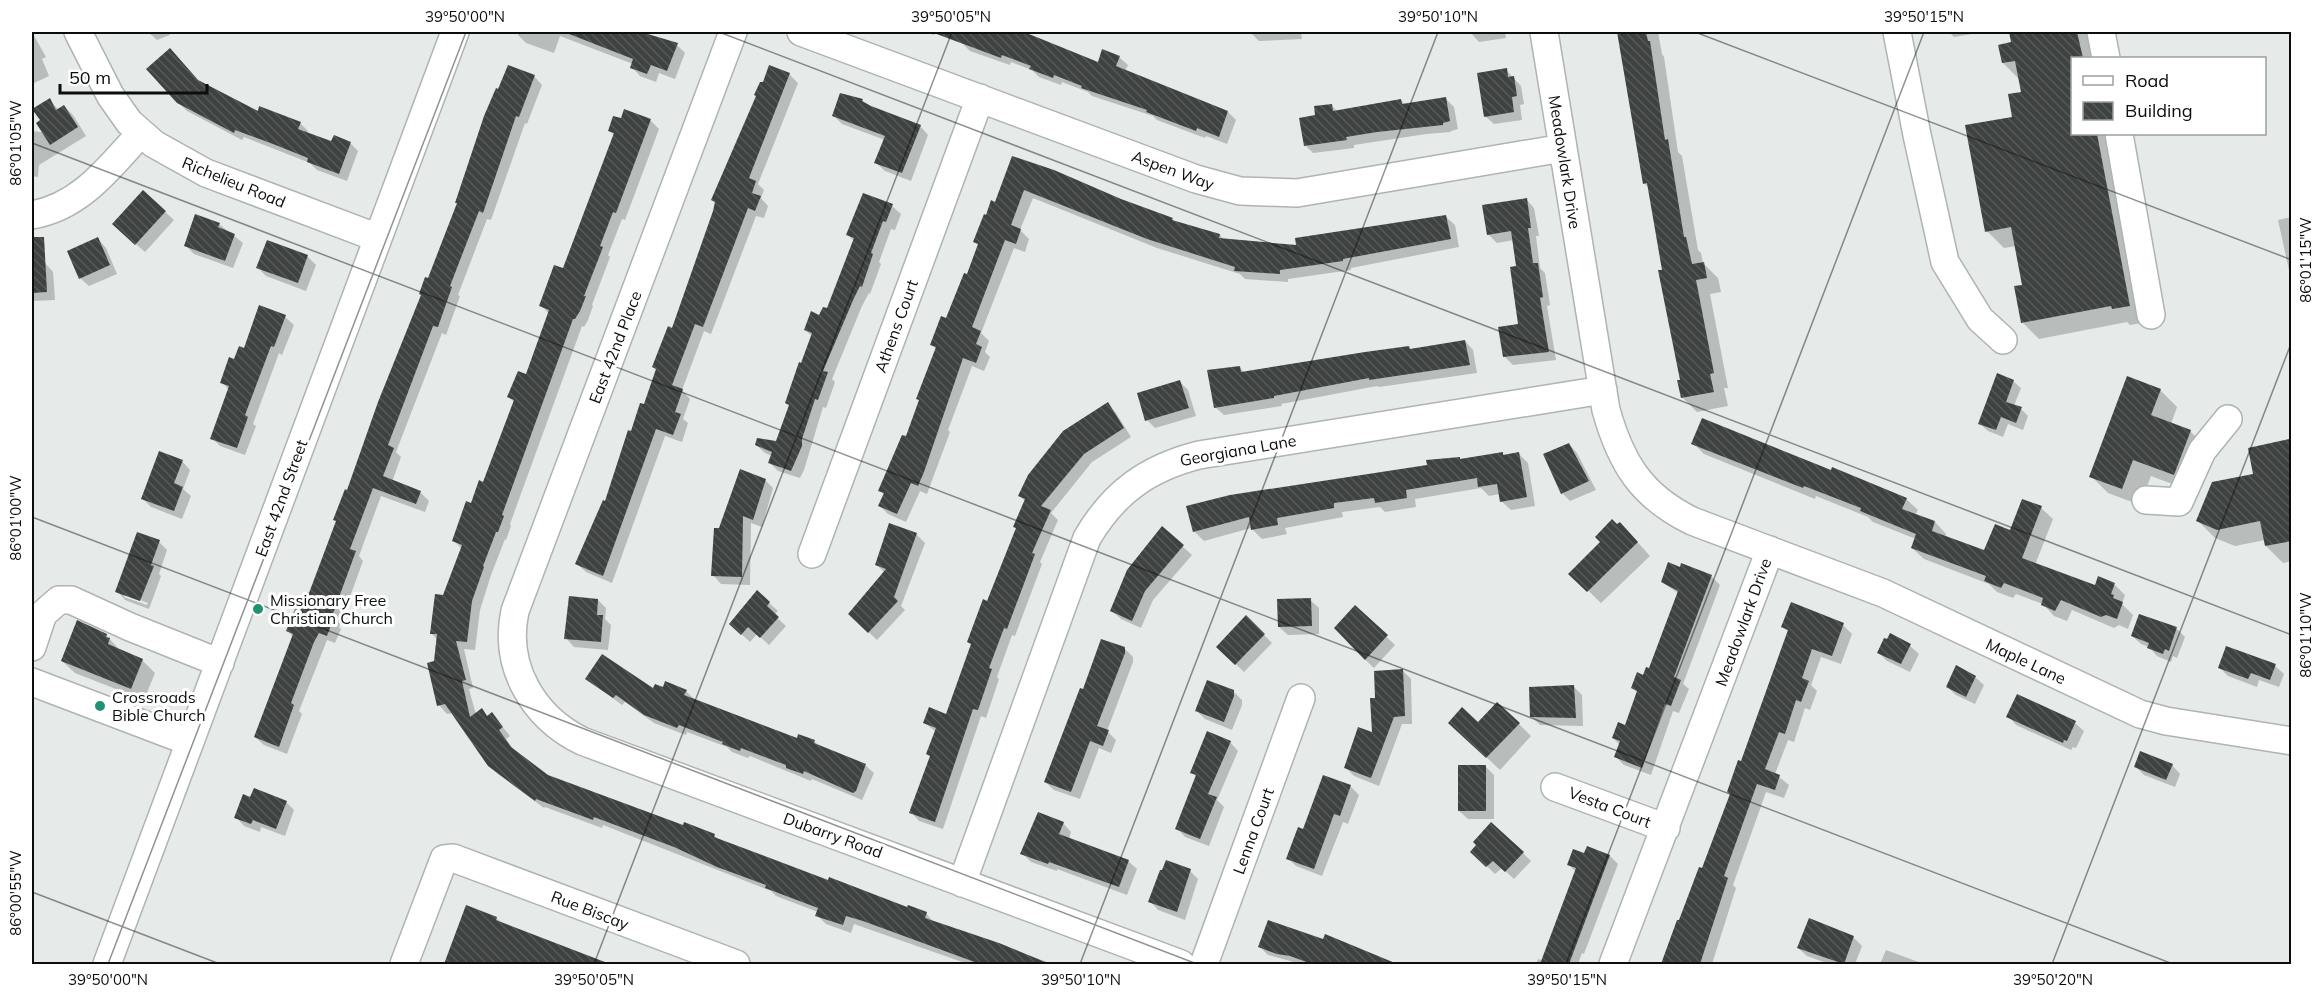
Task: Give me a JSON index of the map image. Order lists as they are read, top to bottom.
{
  "streets": {
    "street": [
      "Meadowlark Drive",
      "Aspen Way",
      "Richelieu Road",
      "Athens Court",
      "East 42nd Place",
      "Georgiana Lane",
      "East 42nd Street",
      "Maple Lane",
      "Vesta Court",
      "Lenna Court",
      "Dubarry Road",
      "Rue Biscay"
    ]
  },
  "crossings": [
    ["Meadowlark Drive", "Aspen Way"],
    ["Meadowlark Drive", "Georgiana Lane"],
    ["Meadowlark Drive", "Maple Lane"],
    ["Meadowlark Drive", "Vesta Court"],
    ["Aspen Way", "Athens Court"],
    ["Richelieu Road", "East 42nd Street"],
    ["East 42nd Place", "Dubarry Road"],
    ["Georgiana Lane", "Dubarry Road"]
  ],
  "places": ["Missionary Free Christian Church", "Crossroads Bible Church"],
  "legend": ["Road", "Building"],
  "scale_bar": "50 m",
  "coordinates": [
    "39°50'00\"N",
    "39°50'05\"N",
    "39°50'10\"N",
    "39°50'15\"N",
    "86°01'05\"W",
    "86°01'15\"W",
    "86°01'00\"W",
    "86°01'10\"W",
    "86°00'55\"W",
    "39°50'20\"N"
  ]
}
